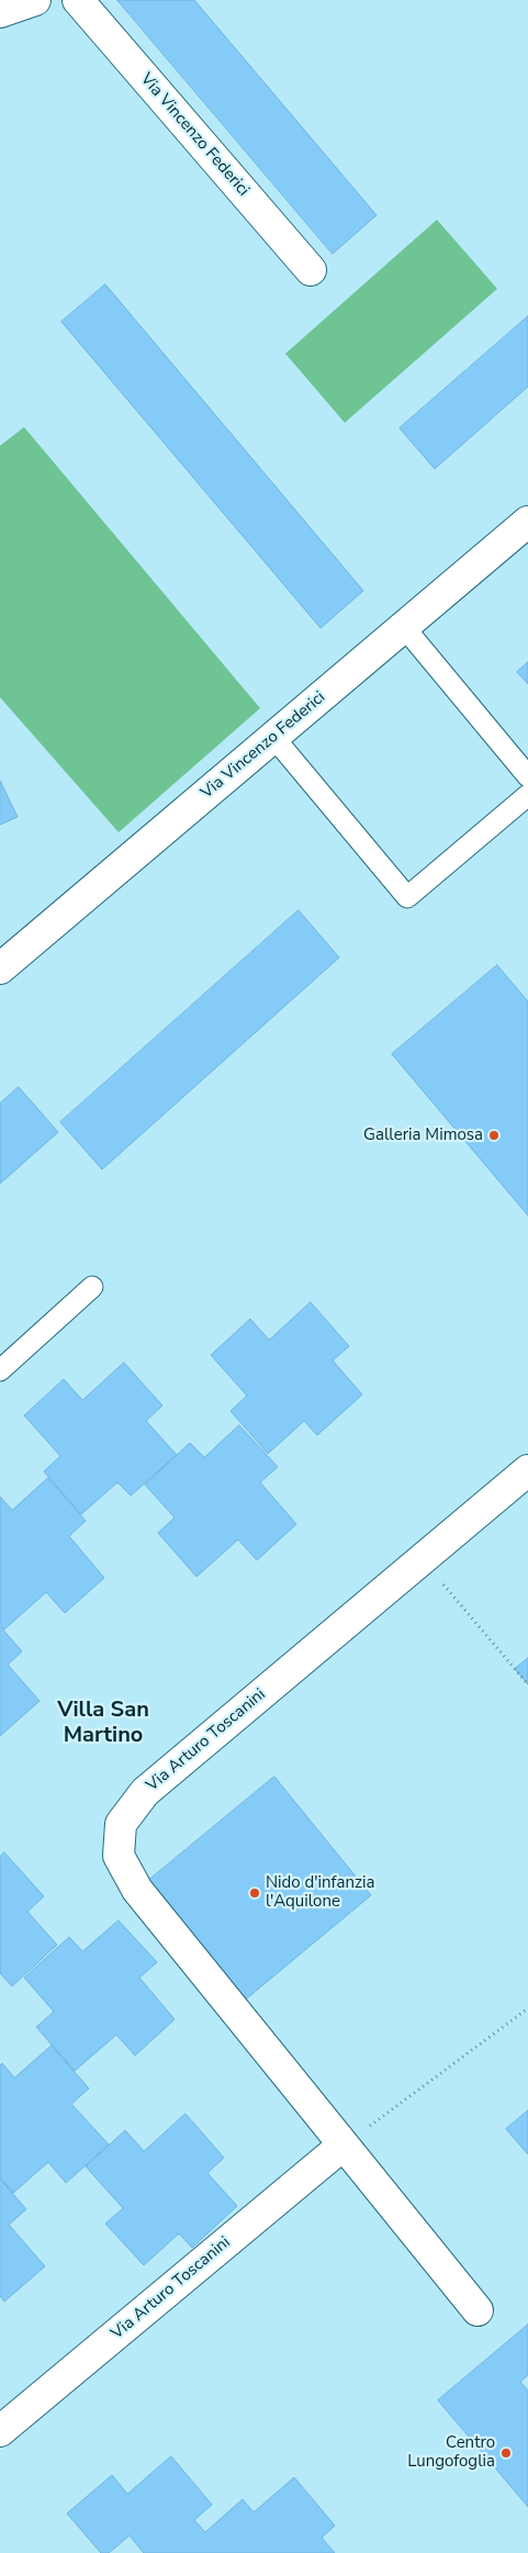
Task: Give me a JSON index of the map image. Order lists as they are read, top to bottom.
{
  "streets": {
    "street": ["Via Vincenzo Federici", "Via Arturo Toscanini"]
  },
  "districts": ["Villa San Martino"],
  "places": ["Galleria Mimosa", "Nido d'infanzia l'Aquilone", "Centro Lungofoglia"]
}
